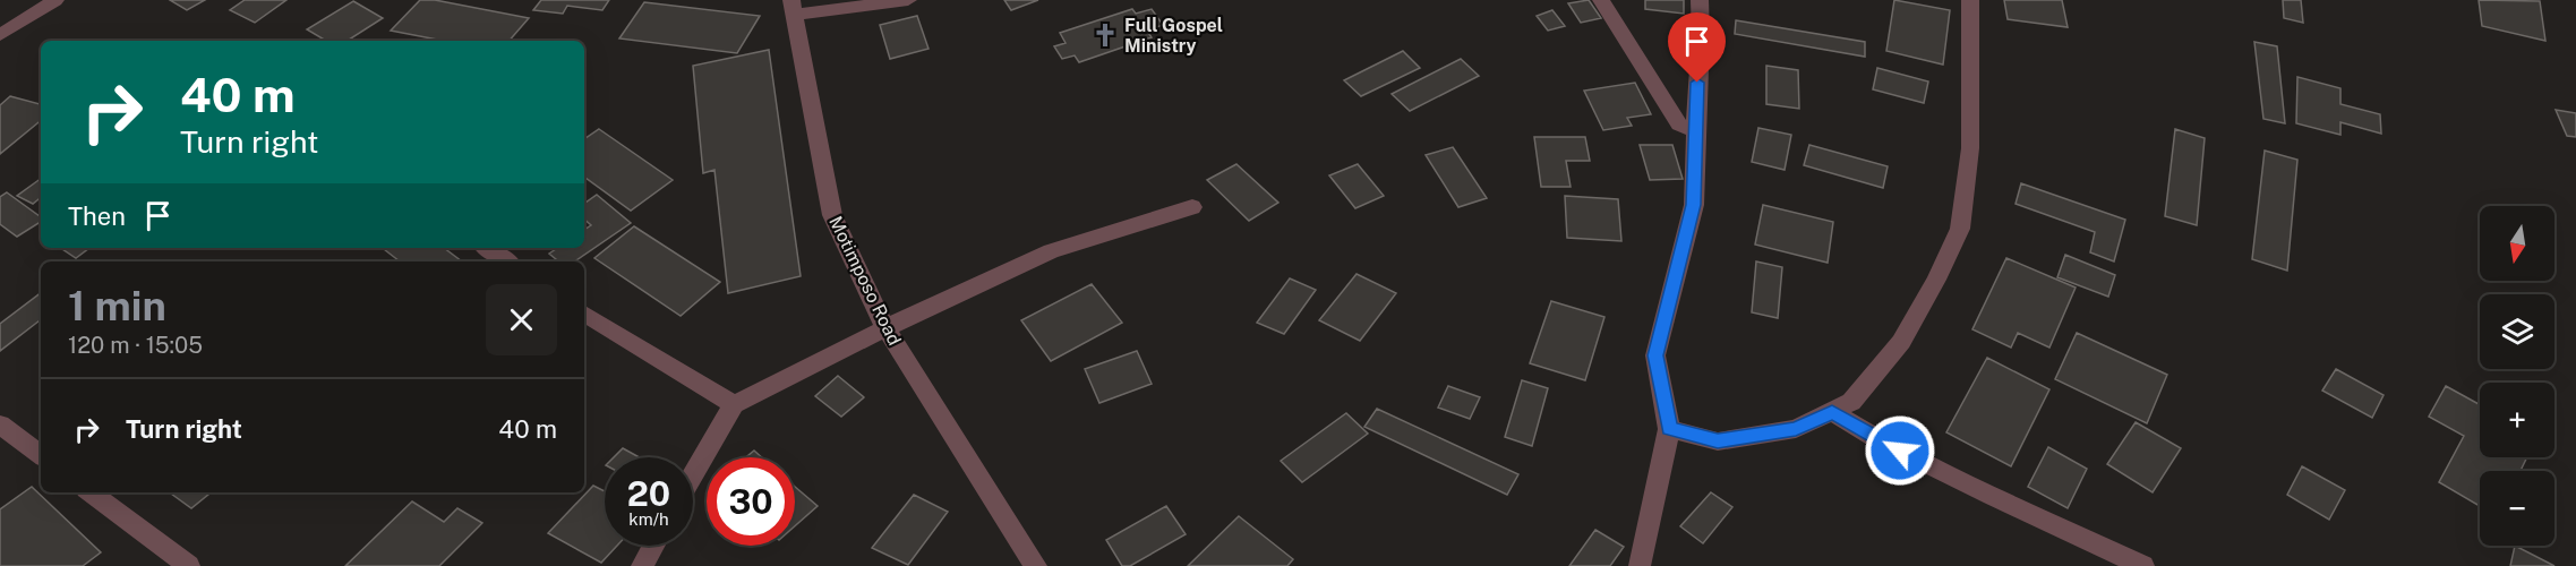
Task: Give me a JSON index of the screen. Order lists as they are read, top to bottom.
{
  "streets": {
    "street": ["Motimposo Road"]
  },
  "places": {
    "church": ["Full Gospel Ministry"]
  },
  "north": "bottom",
  "page": {
    "turn": ["40 m", "Turn right"],
    "then": "Then",
    "map_buttons": ["+", "−"],
    "heading": ["1 min", "120 m · 15:05"],
    "list": [
      {
        "name": "Turn right",
        "value": "40 m"
      }
    ],
    "speed": "20 km/h",
    "limit": "30"
  }
}
